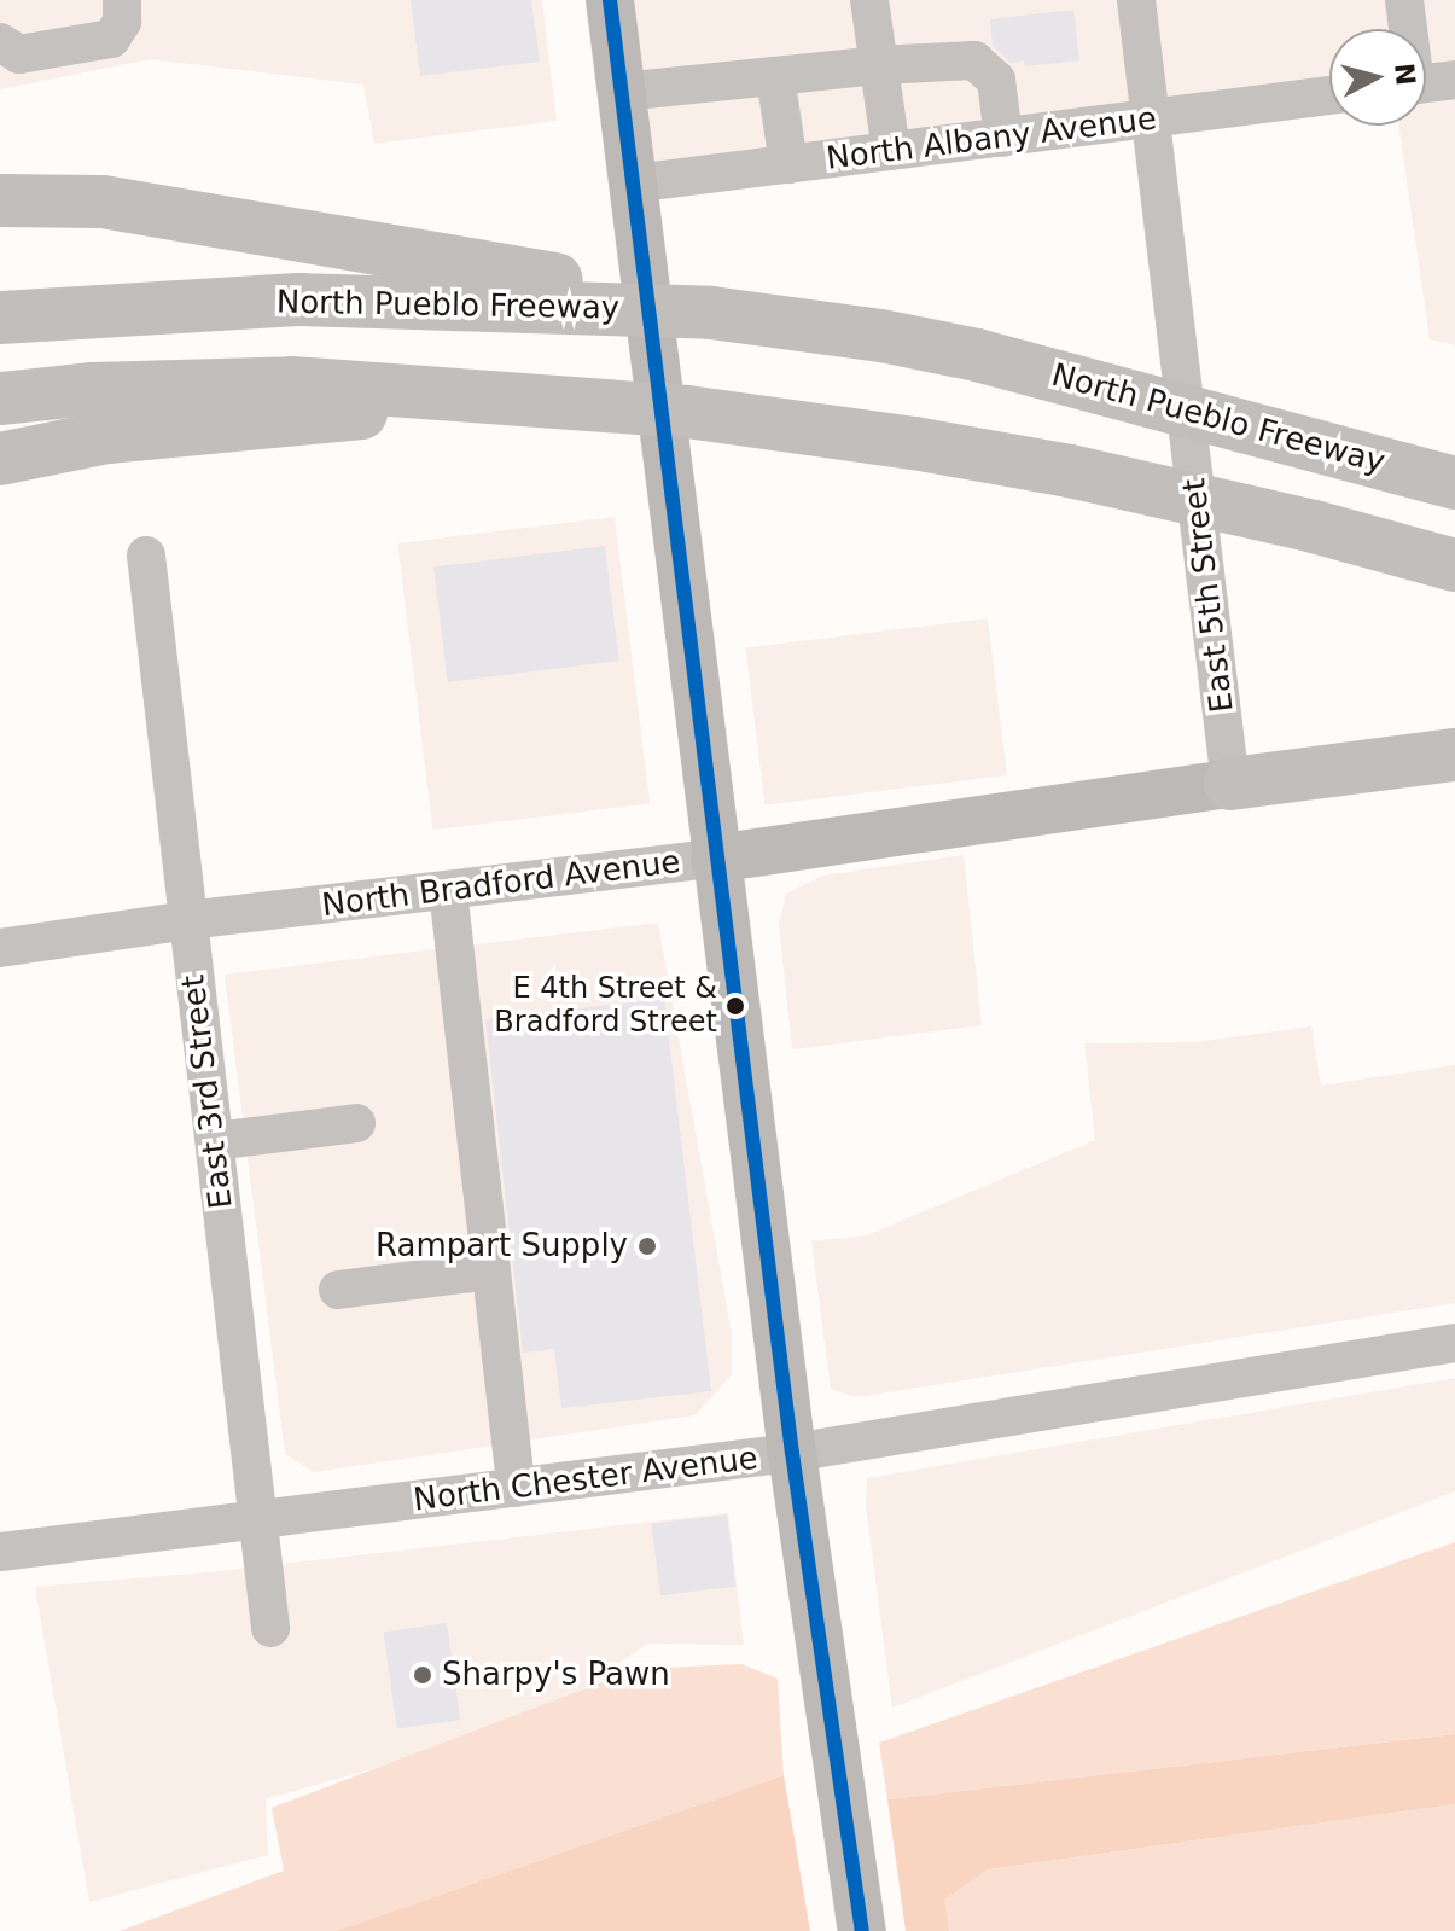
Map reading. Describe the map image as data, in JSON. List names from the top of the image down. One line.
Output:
{"streets":{"highway":["North Pueblo Freeway"],"main road":["North Bradford Avenue"],"street":["North Albany Avenue","East 5th Street","East 3rd Street","North Chester Avenue"]},"crossings":[["North Albany Avenue","East 5th Street"],["East 5th Street","North Bradford Avenue"],["North Bradford Avenue","East 3rd Street"],["East 3rd Street","North Chester Avenue"]],"places":["E 4th Street & Bradford Street","Rampart Supply","Sharpy's Pawn"],"north":"right"}
